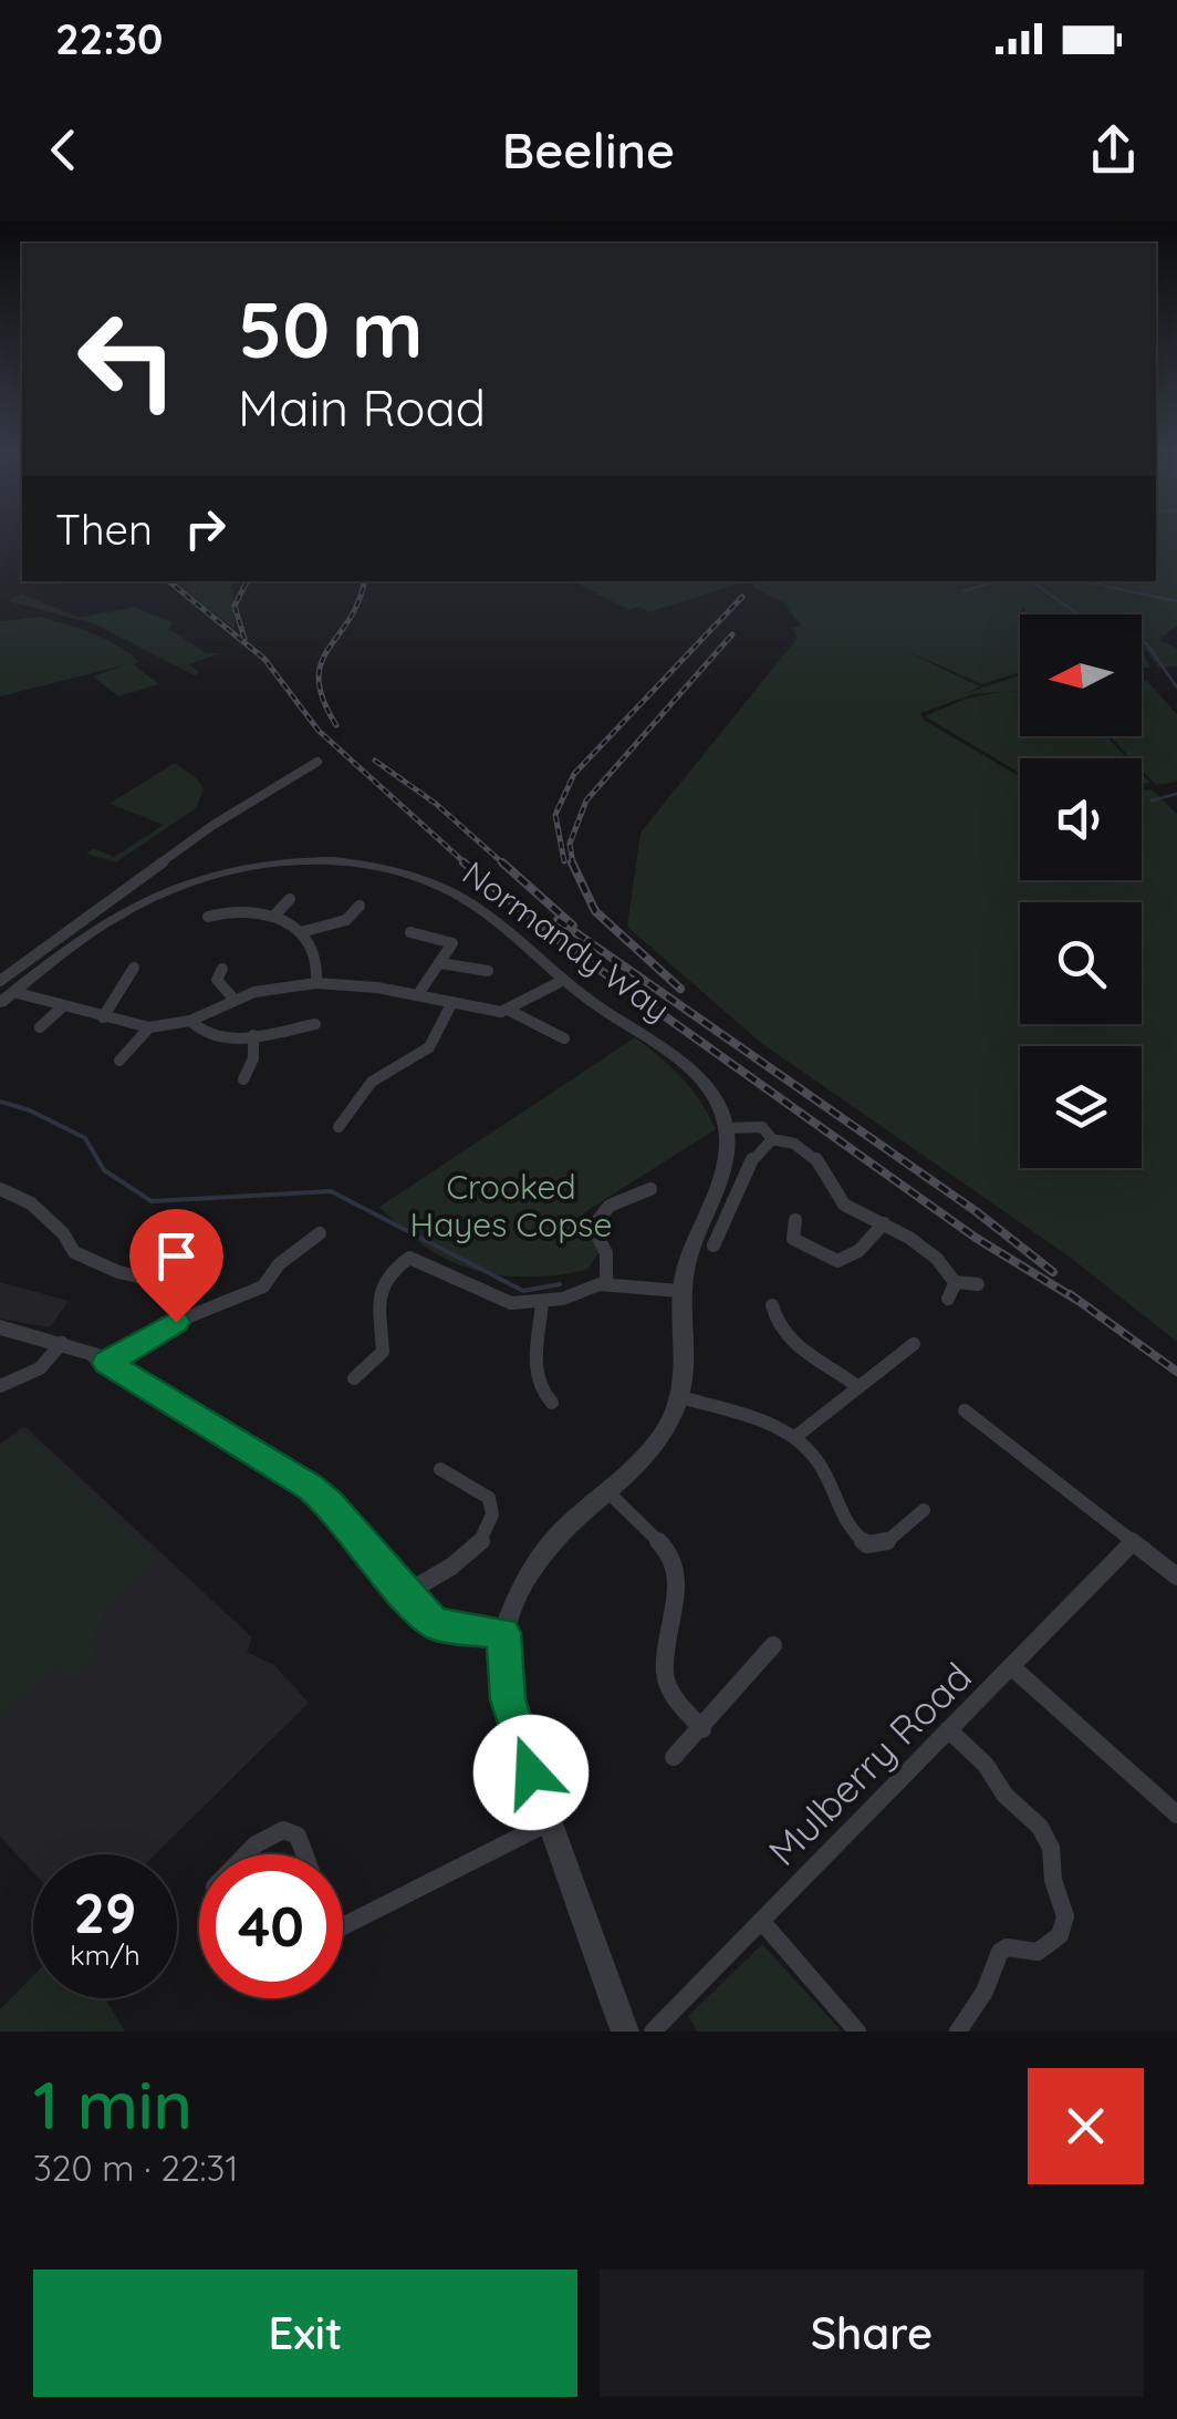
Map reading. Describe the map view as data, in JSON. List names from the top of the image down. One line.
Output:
{"streets":{"street":["Normandy Way","Mulberry Road"]},"parks":["Crooked Hayes Copse"],"north":"left","page":{"status":"22:30","header":"Beeline","turn":["50 m","Main Road"],"then":"Then","speed":"29 km/h","limit":"40","heading":["1 min","320 m · 22:31"],"buttons":["Exit","Share"]}}
